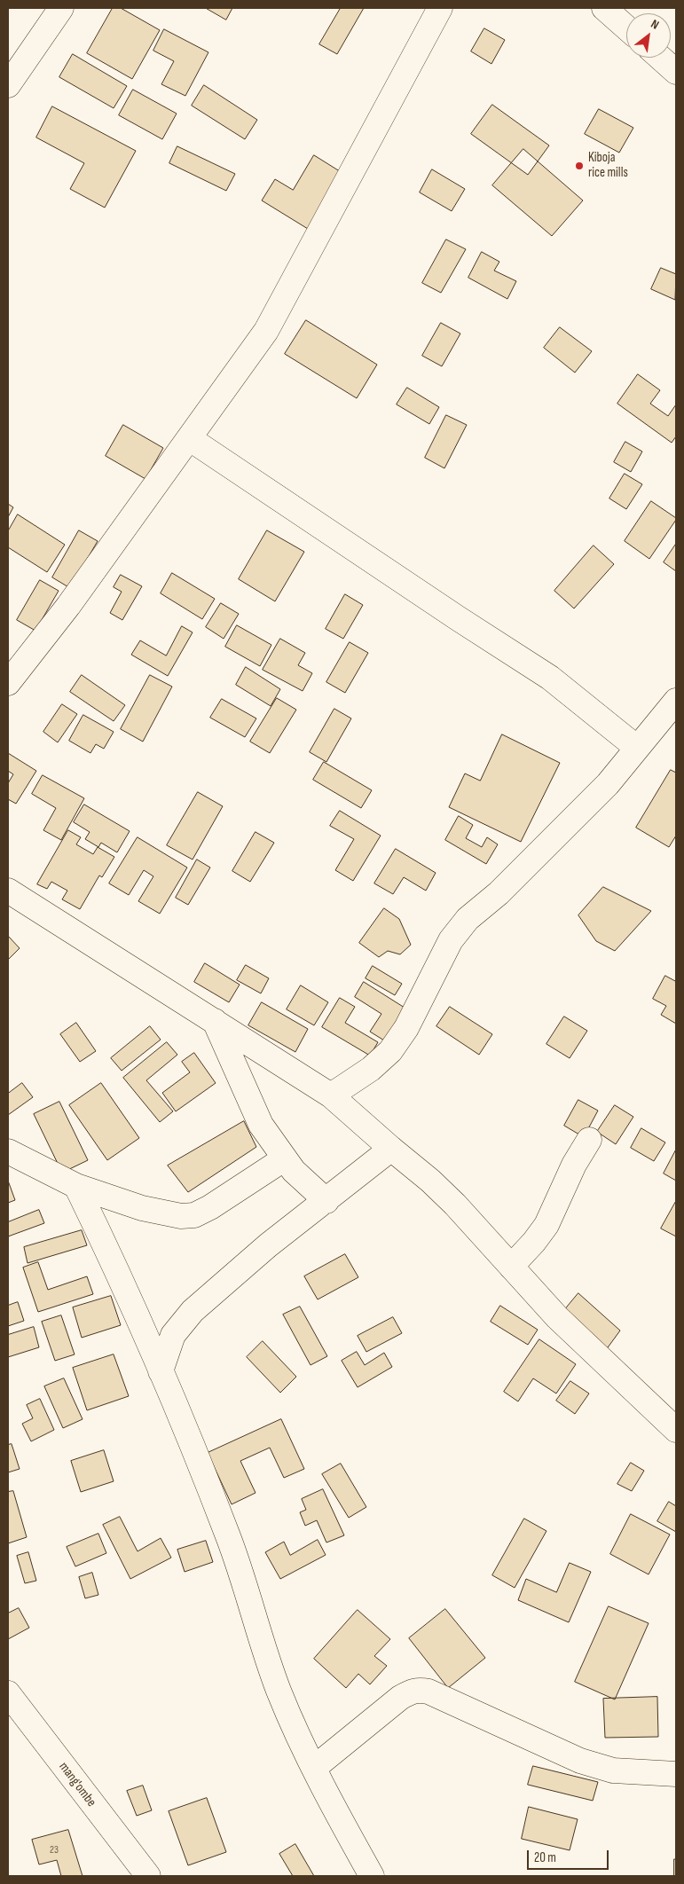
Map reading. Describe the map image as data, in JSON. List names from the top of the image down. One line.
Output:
{"streets":{"main road":["mang'ombe"]},"places":["Kiboja rice mills"],"house_numbers":["23"],"scale_bar":"20 m","north":"top right"}
